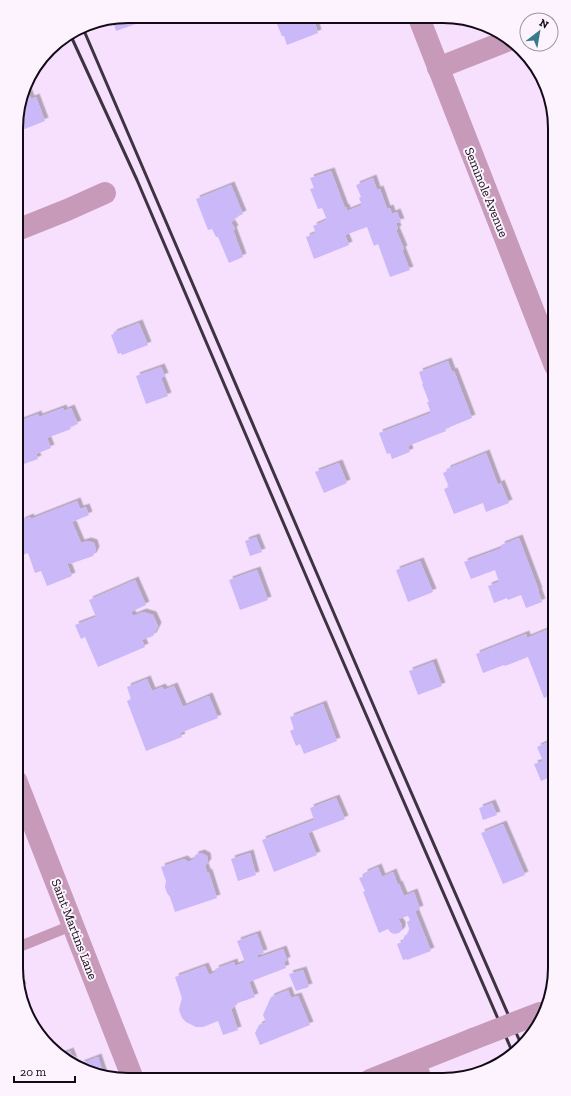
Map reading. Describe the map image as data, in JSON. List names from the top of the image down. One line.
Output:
{"streets":{"street":["Seminole Avenue","Saint Martins Lane"]},"scale_bar":"20 m","north":"top right"}
